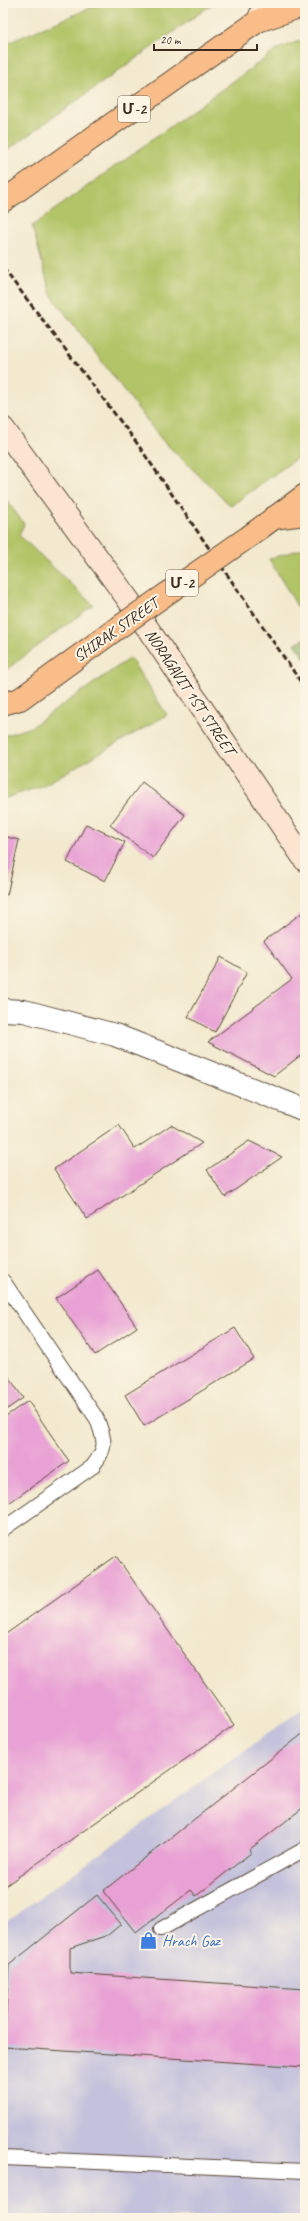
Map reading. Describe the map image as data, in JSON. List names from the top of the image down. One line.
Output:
{"streets":{"main road":["Մ-2","SHIRAK STREET","NORAGAVIT 1ST STREET"]},"places":{"shop":["Hrach Gaz"]},"scale_bar":"20 m"}
